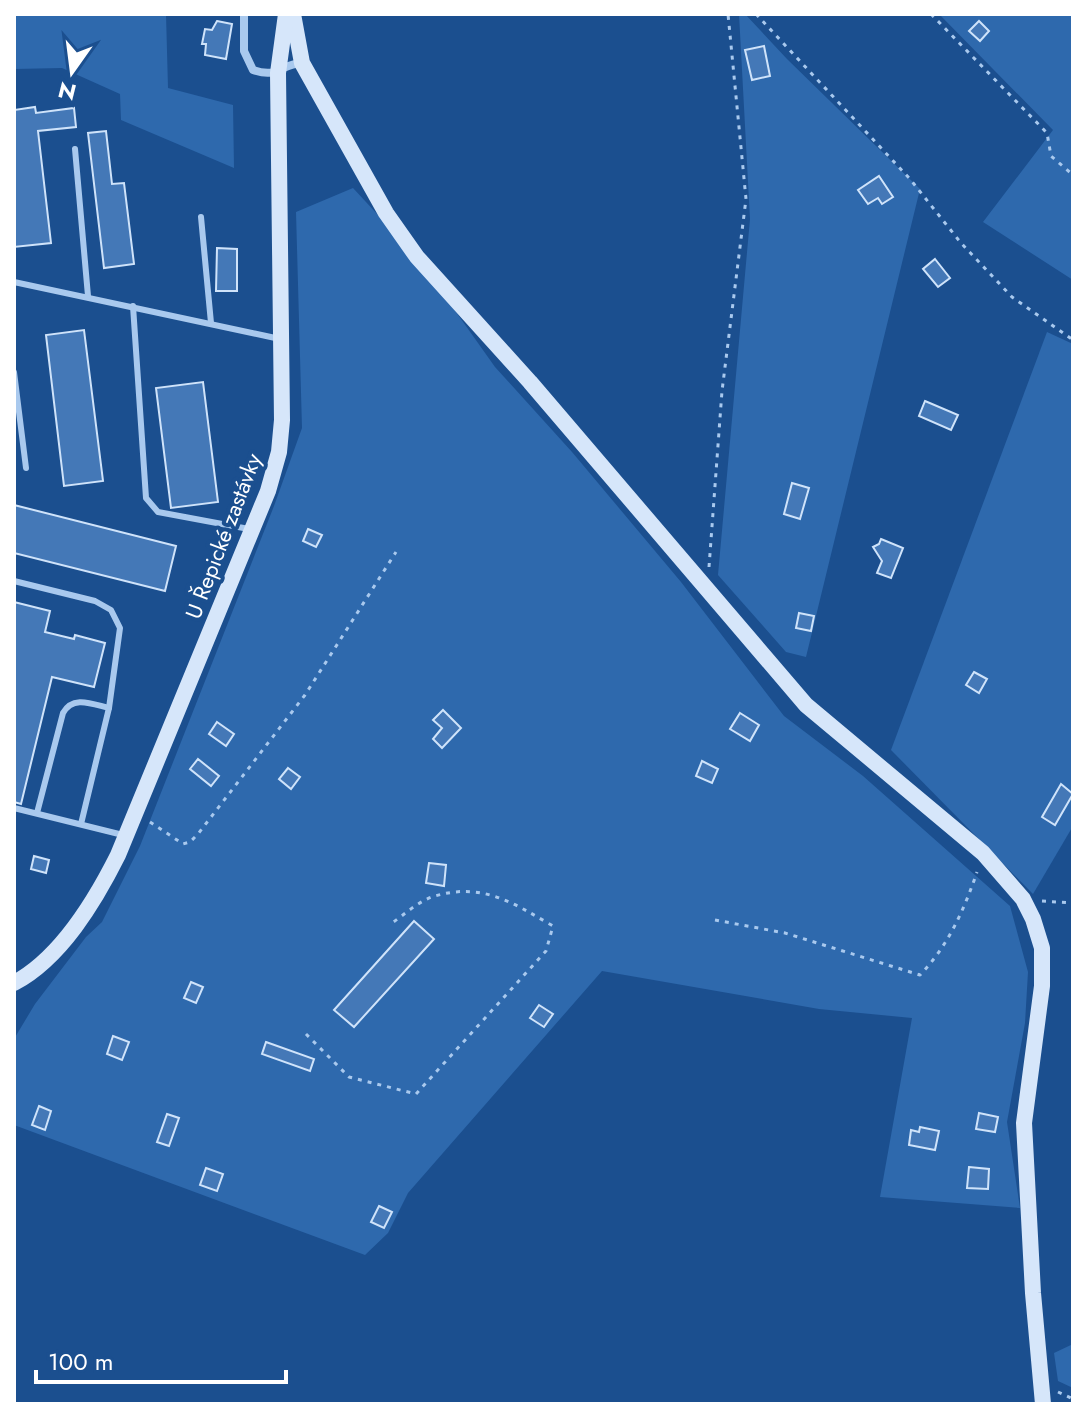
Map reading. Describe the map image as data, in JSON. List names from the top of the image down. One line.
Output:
{"streets":{"street":["U Řepické zastávky"]},"scale_bar":"100 m","north":"bottom"}
